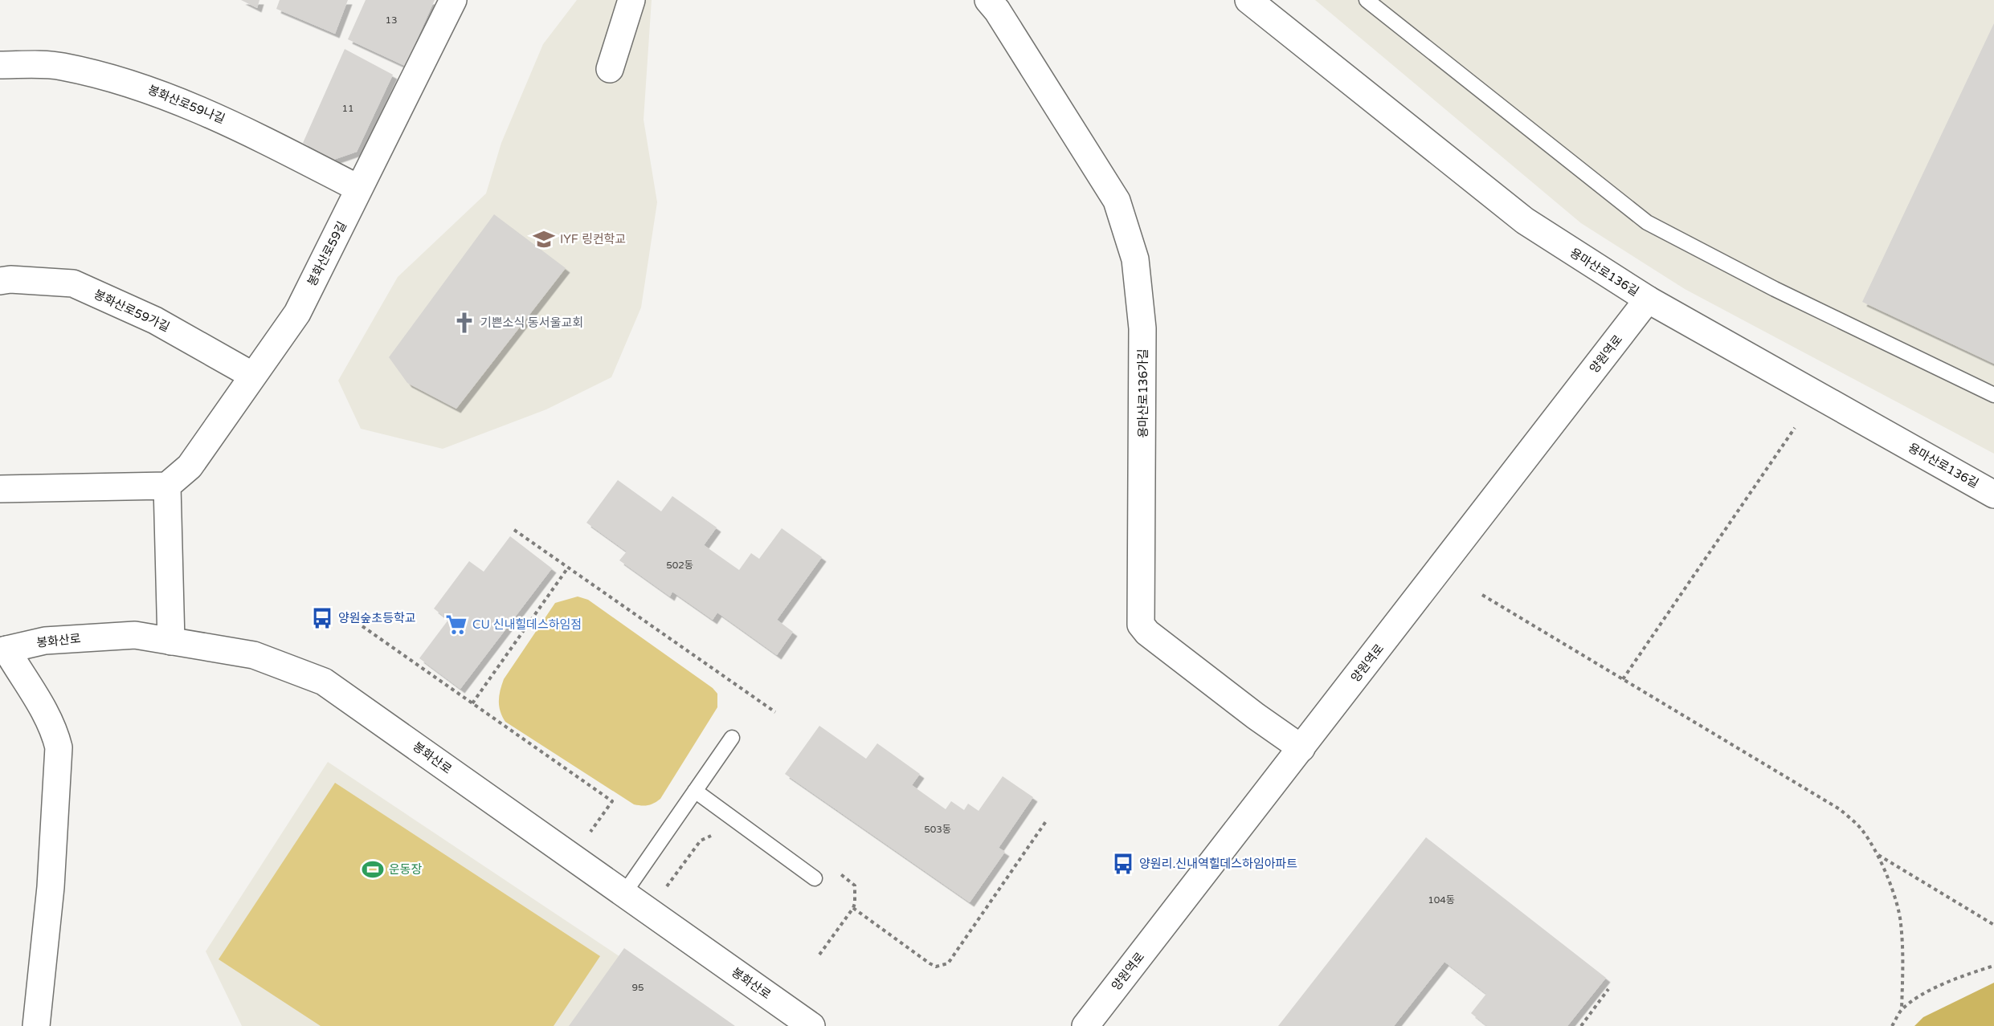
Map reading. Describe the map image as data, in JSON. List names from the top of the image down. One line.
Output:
{"streets":{"street":["봉화산로59나길","봉화산로59길","용마산로136길","봉화산로59가길","양원역로","용마산로136가길","봉화산로"]},"crossings":[["봉화산로59나길","봉화산로59길"],["봉화산로59길","봉화산로59가길"],["용마산로136길","양원역로"],["양원역로","용마산로136가길"]],"places":{"school or university":["IYF 링컨학교"],"church":["기쁜소식 동서울교회"],"bus stop":["양원숲초등학교","양원리.신내역힐데스하임아파트"],"supermarket":["CU 신내힐데스하임점"],"sports":["운동장"]},"house_numbers":["13","11","502동","503동","104동","95"]}
